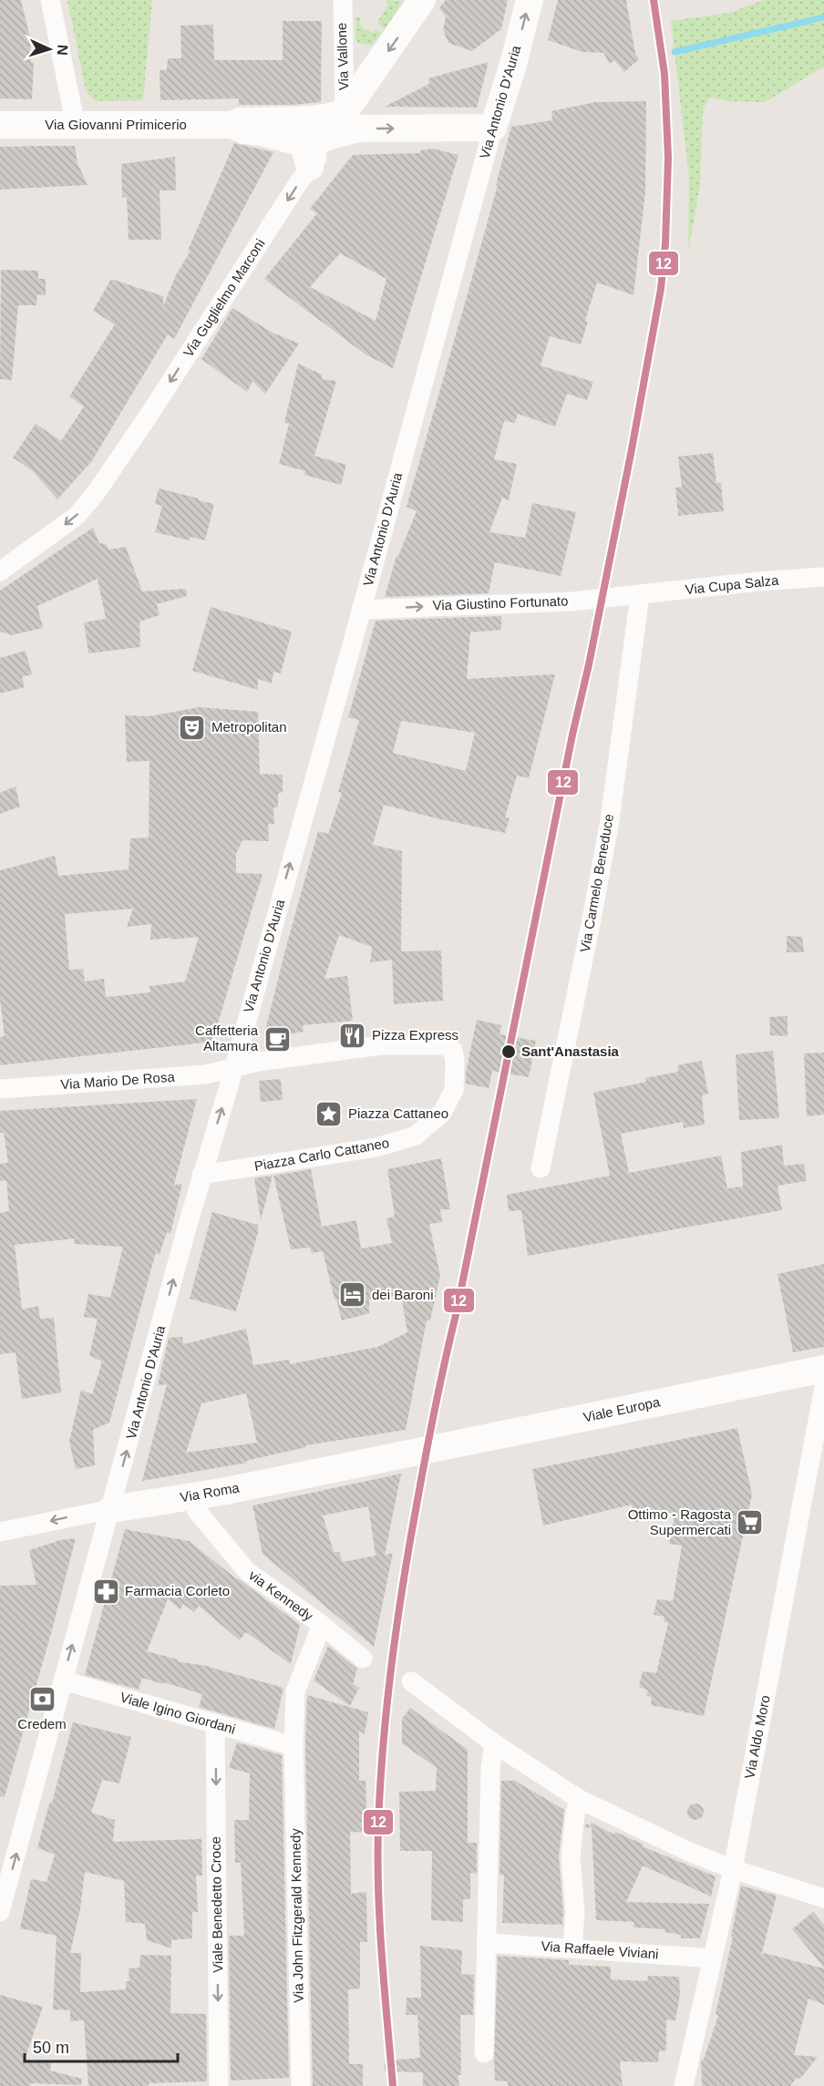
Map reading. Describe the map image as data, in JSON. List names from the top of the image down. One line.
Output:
{"streets":{"street":["Via Vallone","Via Antonio D'Auria","Via Giovanni Primicerio","Via Guglielmo Marconi","Via Cupa Salza","Via Giustino Fortunato","Via Carmelo Beneduce","Via Mario De Rosa","Piazza Carlo Cattaneo","Viale Europa","Via Roma","via Kennedy","Viale Igino Giordani","Via Aldo Moro","Viale Benedetto Croce","Via John Fitzgerald Kennedy","Via Raffaele Viviani"]},"crossings":[["Via Vallone","Via Giovanni Primicerio"],["Via Antonio D'Auria","Via Giovanni Primicerio"],["Via Antonio D'Auria","Via Giustino Fortunato"],["Via Antonio D'Auria","Via Mario De Rosa"],["Via Antonio D'Auria","Piazza Carlo Cattaneo"],["Via Antonio D'Auria","Via Roma"],["Via Antonio D'Auria","Viale Igino Giordani"],["Via Giovanni Primicerio","Via Guglielmo Marconi"],["Via Cupa Salza","Via Giustino Fortunato"],["Via Cupa Salza","Via Carmelo Beneduce"],["Via Giustino Fortunato","Via Carmelo Beneduce"],["Via Mario De Rosa","Piazza Carlo Cattaneo"],["Viale Europa","Via Roma"],["Via Roma","via Kennedy"],["via Kennedy","Via John Fitzgerald Kennedy"],["Viale Igino Giordani","Viale Benedetto Croce"],["Viale Igino Giordani","Via John Fitzgerald Kennedy"],["Via Aldo Moro","Via Raffaele Viviani"]],"one_way":["Via Antonio D'Auria","Via Guglielmo Marconi","Via Giustino Fortunato","Viale Benedetto Croce"],"places":{"theatre":["Metropolitan"],"restaurant":["Pizza Express"],"cafe":["Caffetteria Altamura"],"other":["Sant'Anastasia"],"place":["Piazza Cattaneo"],"hotel":["dei Baroni"],"supermarket":["Ottimo - Ragosta Supermercati"],"pharmacy":["Farmacia Corleto"],"bank":["Credem"]},"lines":["transit line 12"],"scale_bar":"50 m","north":"right"}
